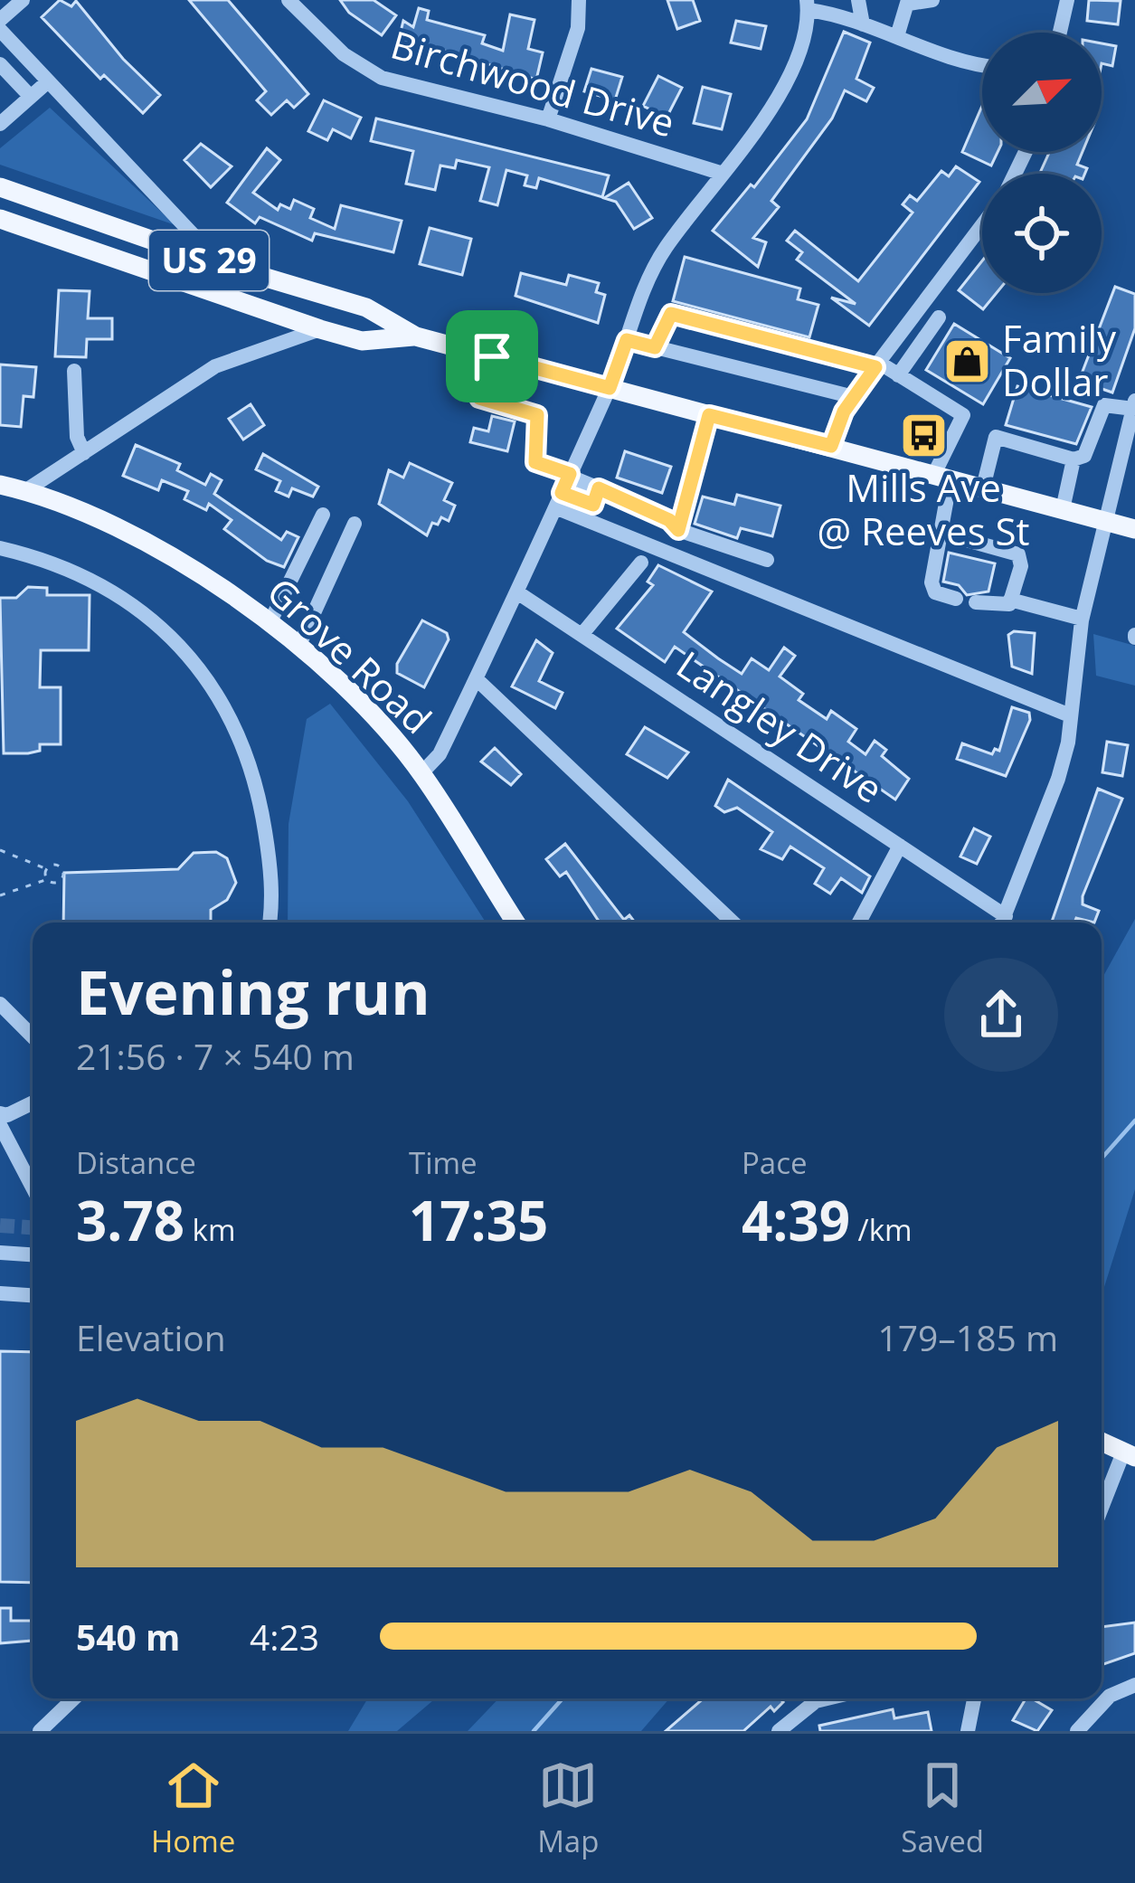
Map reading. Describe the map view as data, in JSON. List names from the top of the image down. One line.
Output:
{"streets":{"main road":["US 29","Grove Road"],"street":["Birchwood Drive","Langley Drive"]},"places":{"shop":["Family Dollar"],"bus stop":["Mills Ave @ Reeves St"]},"north":"top right","page":{"heading":["Evening run","21:56 · 7 × 540 m"],"stats":[["Distance","3.78 km"],["Time","17:35"],["Pace","4:39 /km"]],"chart":["Elevation","179–185 m"],"list":[{"name":"540 m","note":"4:23"}],"tabs":["Home","Map","Saved"]}}
